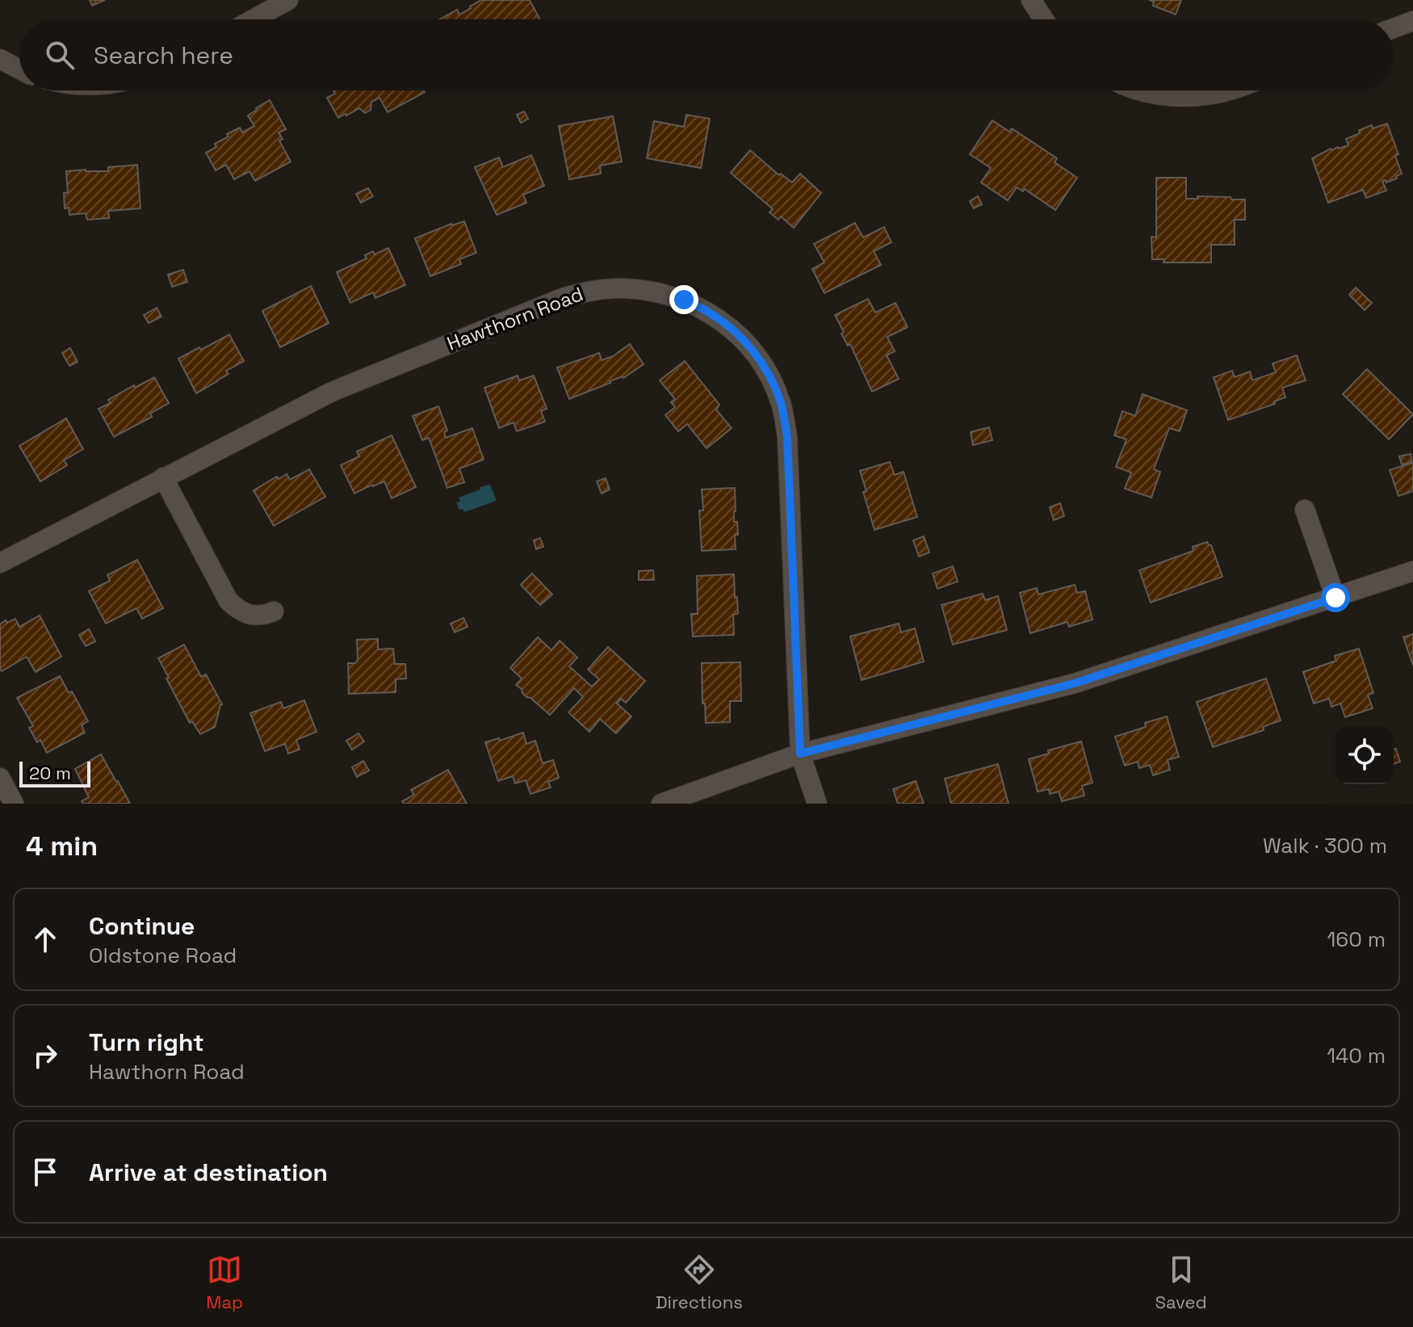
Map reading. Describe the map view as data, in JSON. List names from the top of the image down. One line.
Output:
{"streets":{"street":["Hawthorn Road"]},"scale_bar":"20 m","page":{"search":"Search here","scale":"20 m","heading":["4 min","Walk · 300 m"],"list":[["Continue","Oldstone Road","160 m"],["Turn right","Hawthorn Road","140 m"],"Arrive at destination"],"nav":["Map","Directions","Saved"]}}
